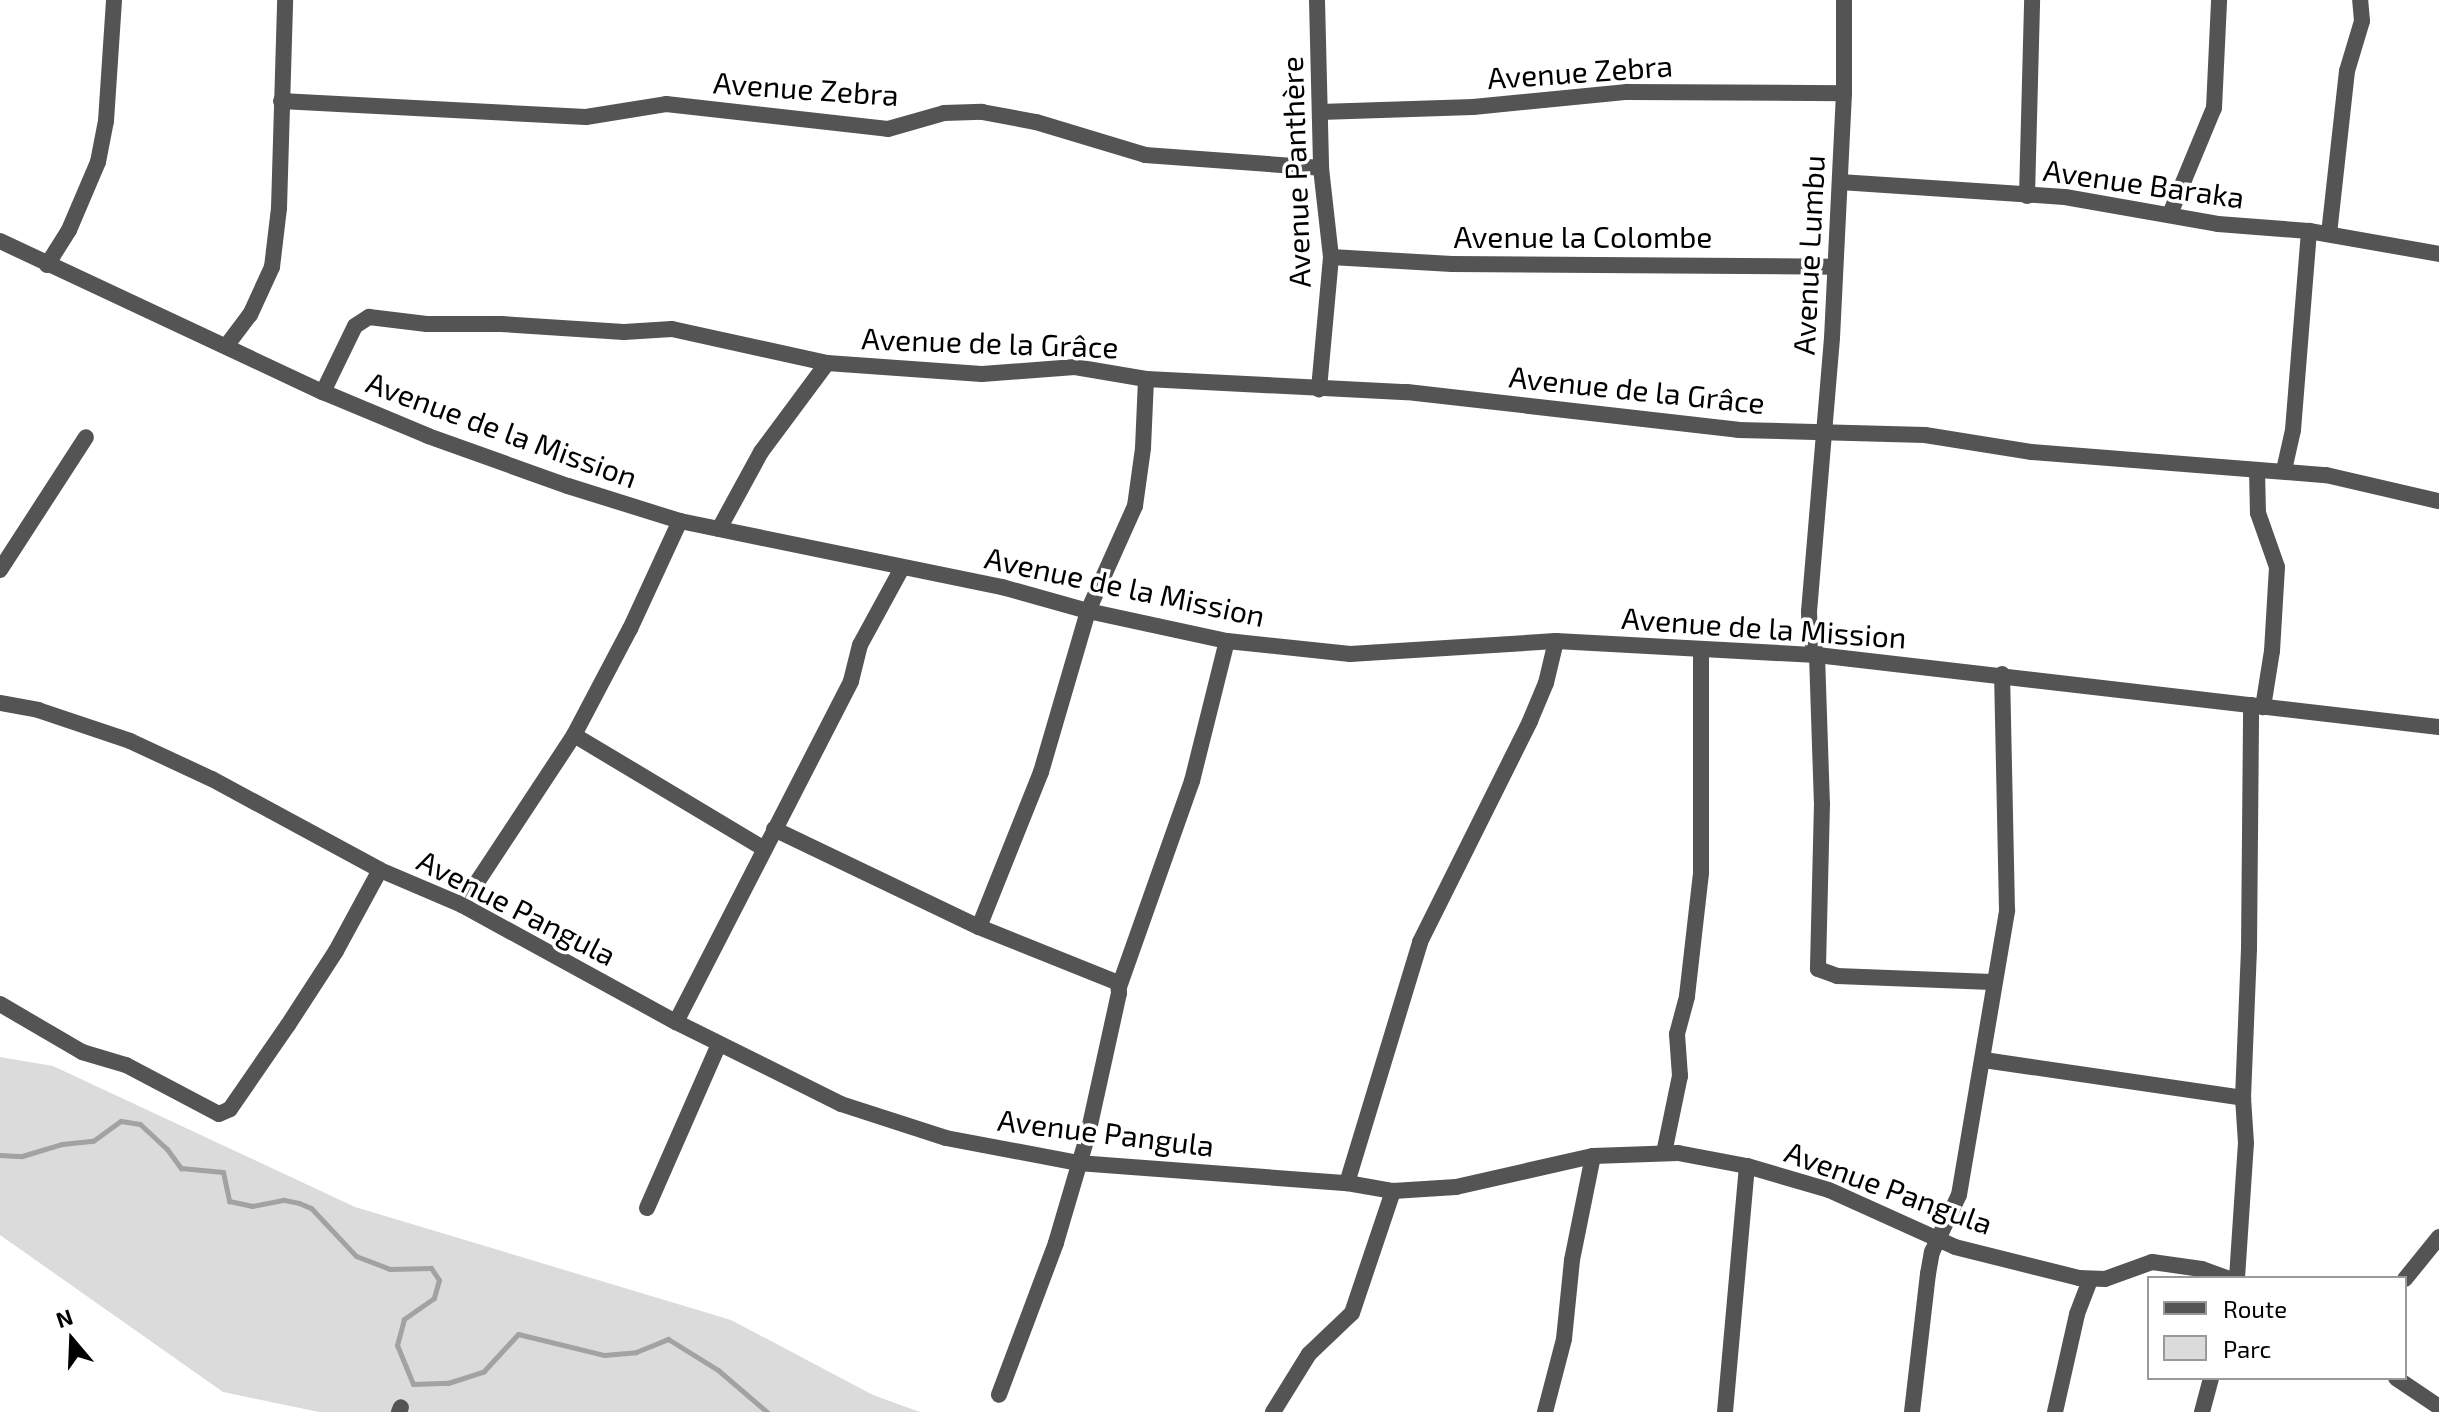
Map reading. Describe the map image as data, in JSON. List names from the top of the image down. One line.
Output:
{"streets":{"street":["Avenue Zebra","Avenue Panthère","Avenue Baraka","Avenue la Colombe","Avenue Lumbu","Avenue de la Grâce","Avenue de la Mission","Avenue Pangula"]},"crossings":[["Avenue Zebra","Avenue Panthère"],["Avenue Zebra","Avenue Lumbu"],["Avenue Panthère","Avenue la Colombe"],["Avenue Panthère","Avenue de la Grâce"],["Avenue Baraka","Avenue Lumbu"],["Avenue la Colombe","Avenue Lumbu"],["Avenue Lumbu","Avenue de la Grâce"],["Avenue Lumbu","Avenue de la Mission"],["Avenue de la Grâce","Avenue de la Mission"]],"legend":["Route","Parc"],"north":"top"}
